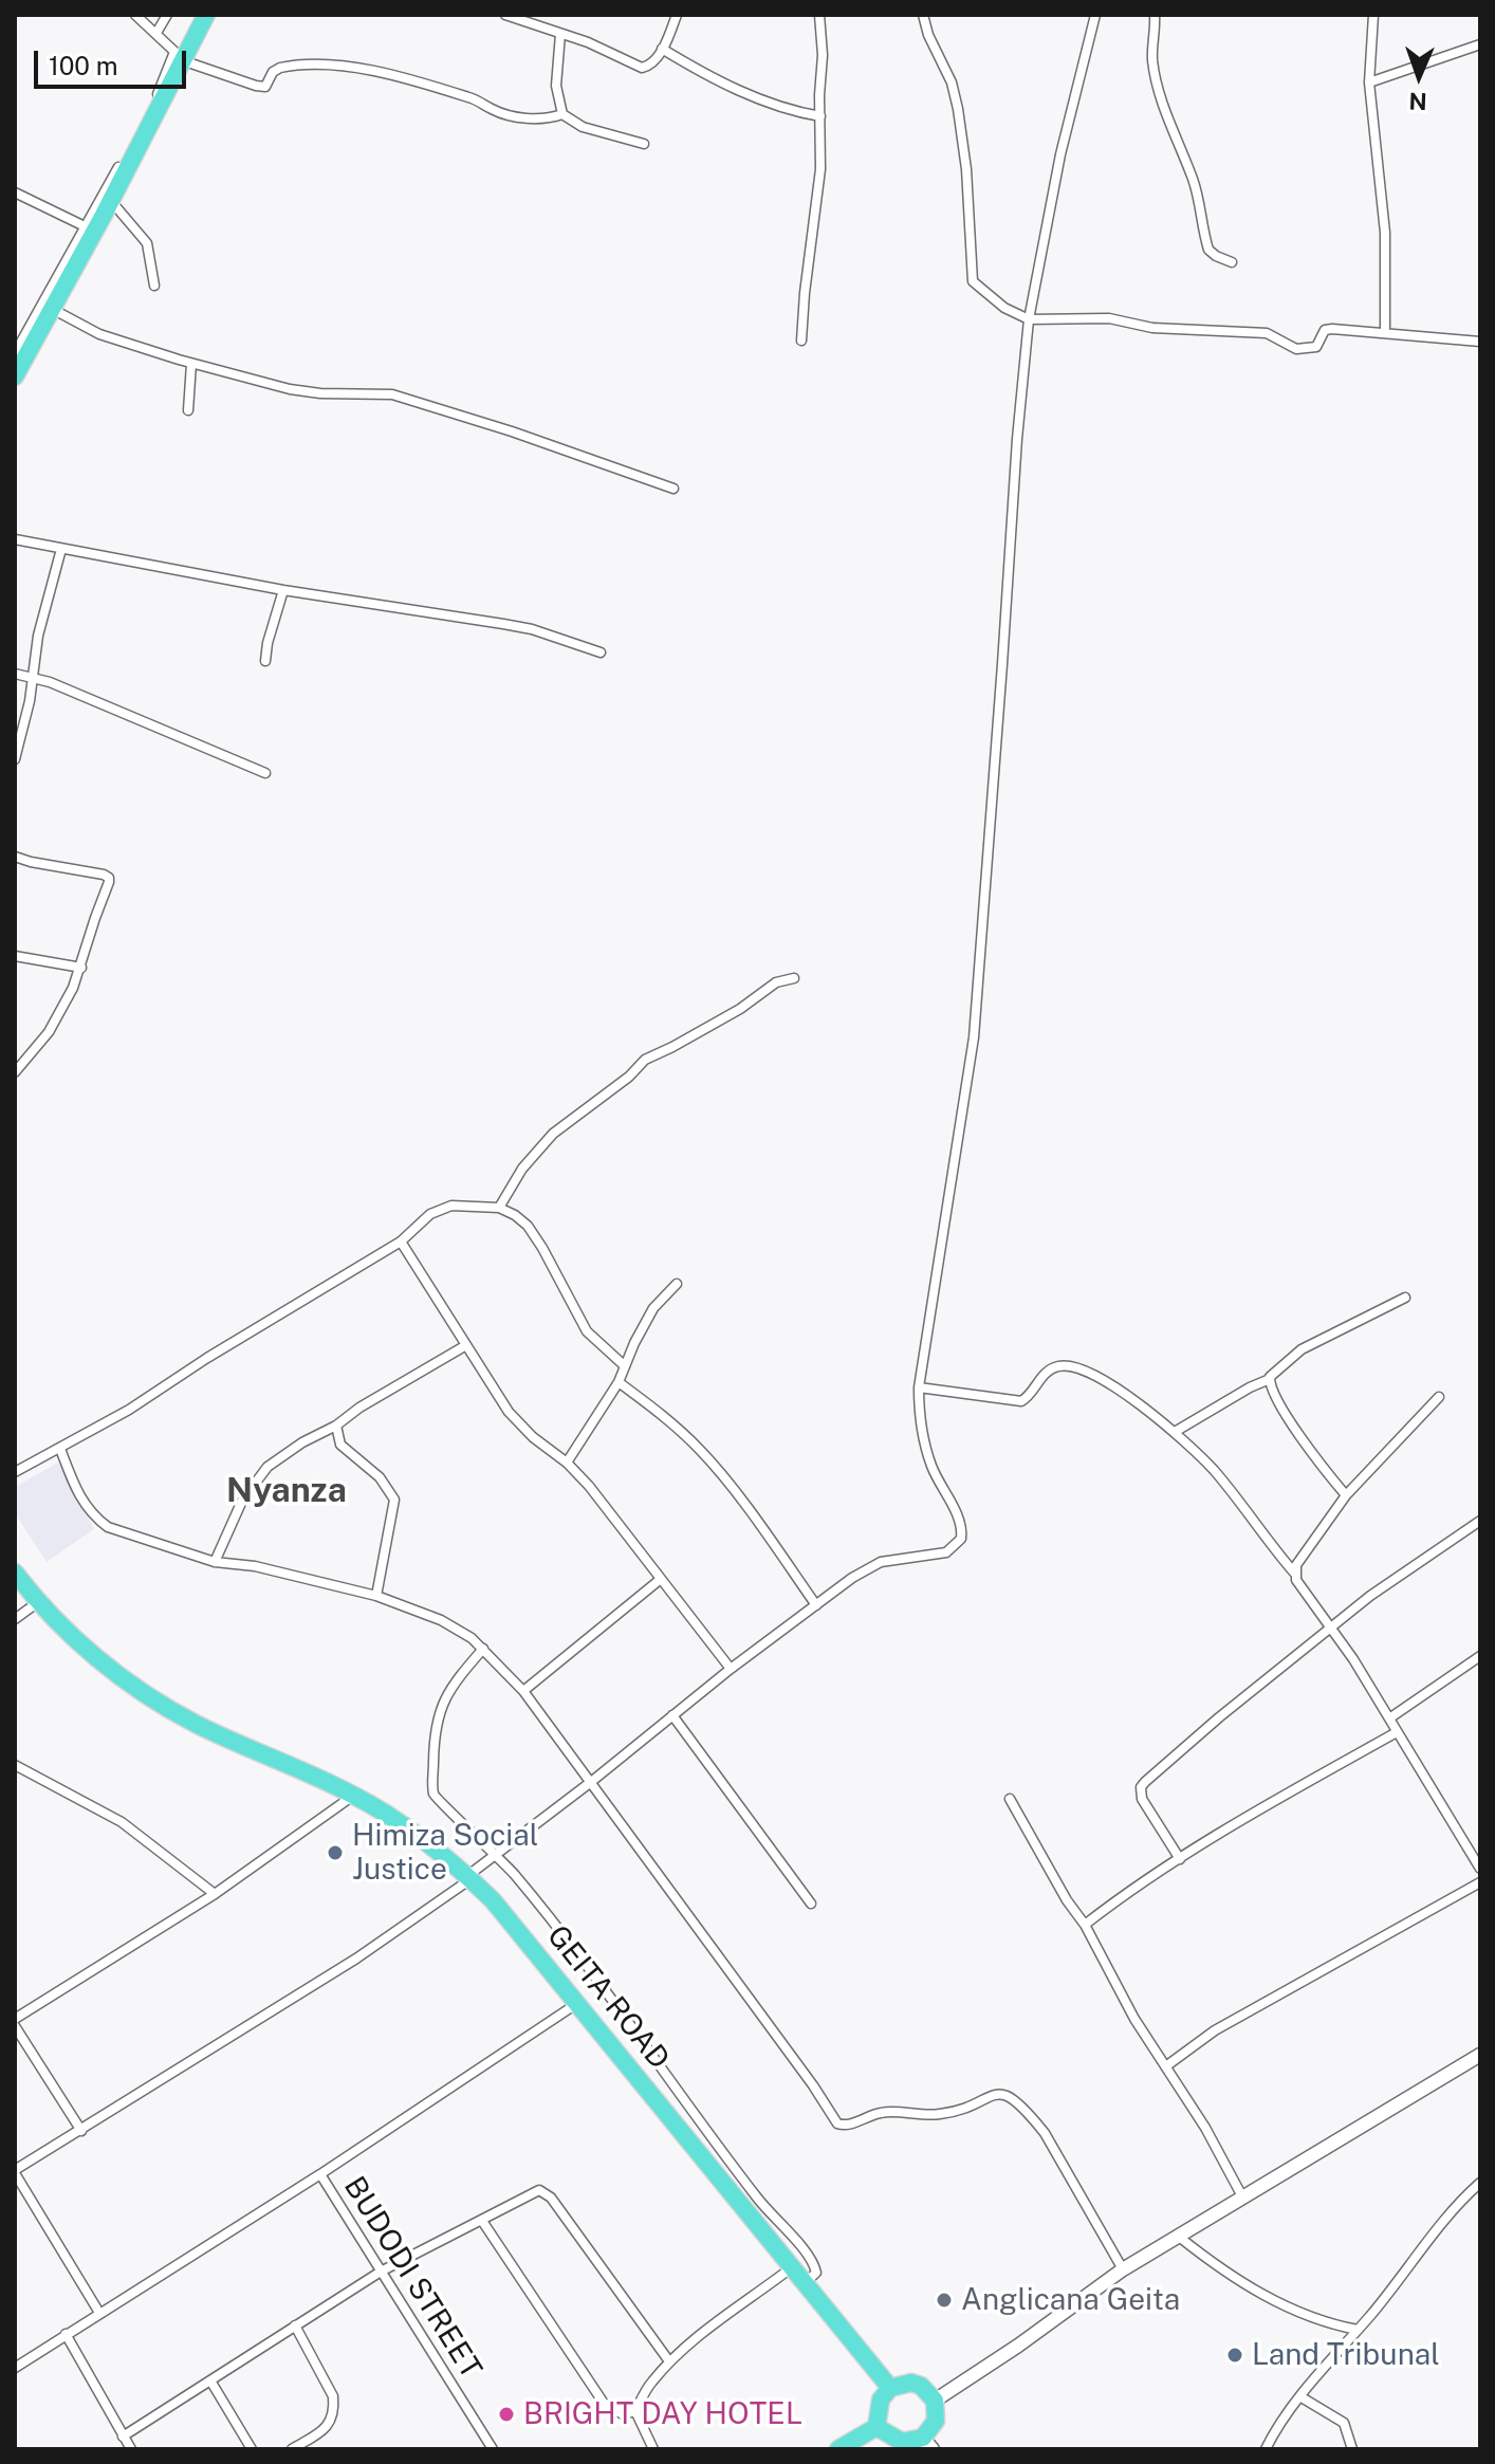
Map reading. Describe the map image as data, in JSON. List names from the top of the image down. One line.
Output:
{"streets":{"highway":["GEITA ROAD"],"street":["BUDODI STREET"]},"districts":["Nyanza"],"places":["Himiza Social Justice","Anglicana Geita","Land Tribunal","BRIGHT DAY HOTEL"],"scale_bar":"100 m","north":"bottom"}
